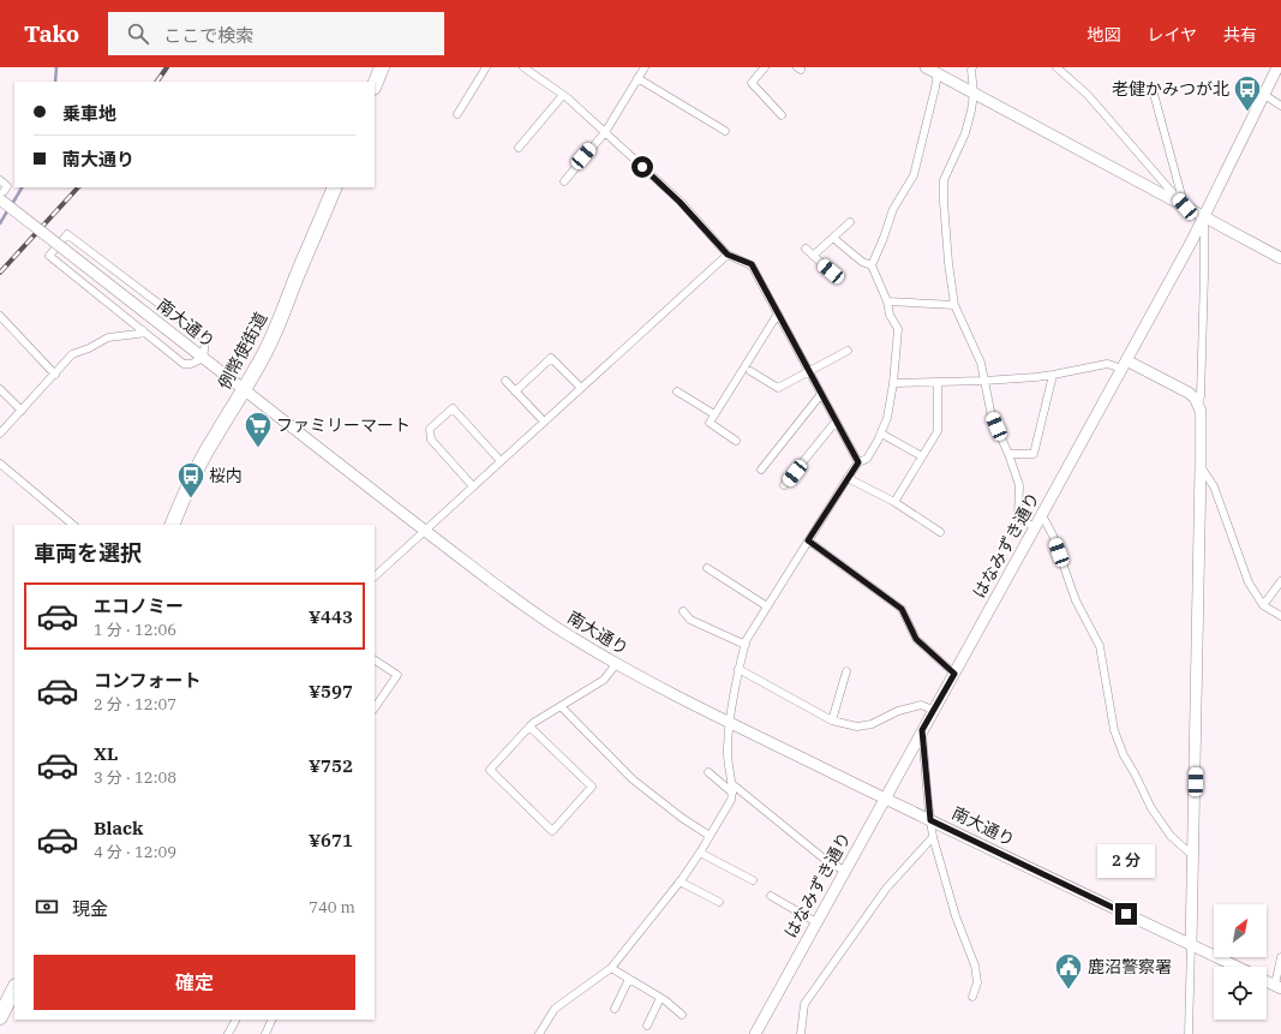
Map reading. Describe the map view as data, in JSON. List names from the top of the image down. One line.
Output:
{"streets":{"highway":["例幣使街道"],"street":["南大通り","はなみずき通り"]},"crossings":[["南大通り","例幣使街道"],["南大通り","はなみずき通り"]],"places":{"bus stop":["老健かみつが北","桜内"],"supermarket":["ファミリーマート"],"public building":["鹿沼警察署"]},"north":"top right","page":{"header":"Tako","search":"ここで検索","nav":["地図","レイヤ","共有"],"banner":["乗車地","南大通り"],"heading":"車両を選択","list":[{"name":"エコノミー","note":"1 分 · 12:06","value":"¥443"},{"name":"コンフォート","note":"2 分 · 12:07","value":"¥597"},{"name":"XL","note":"3 分 · 12:08","value":"¥752"},{"name":"Black","note":"4 分 · 12:09","value":"¥671"}],"bubble":"2 分","pay":["現金","740 m"],"buttons":"確定"}}
